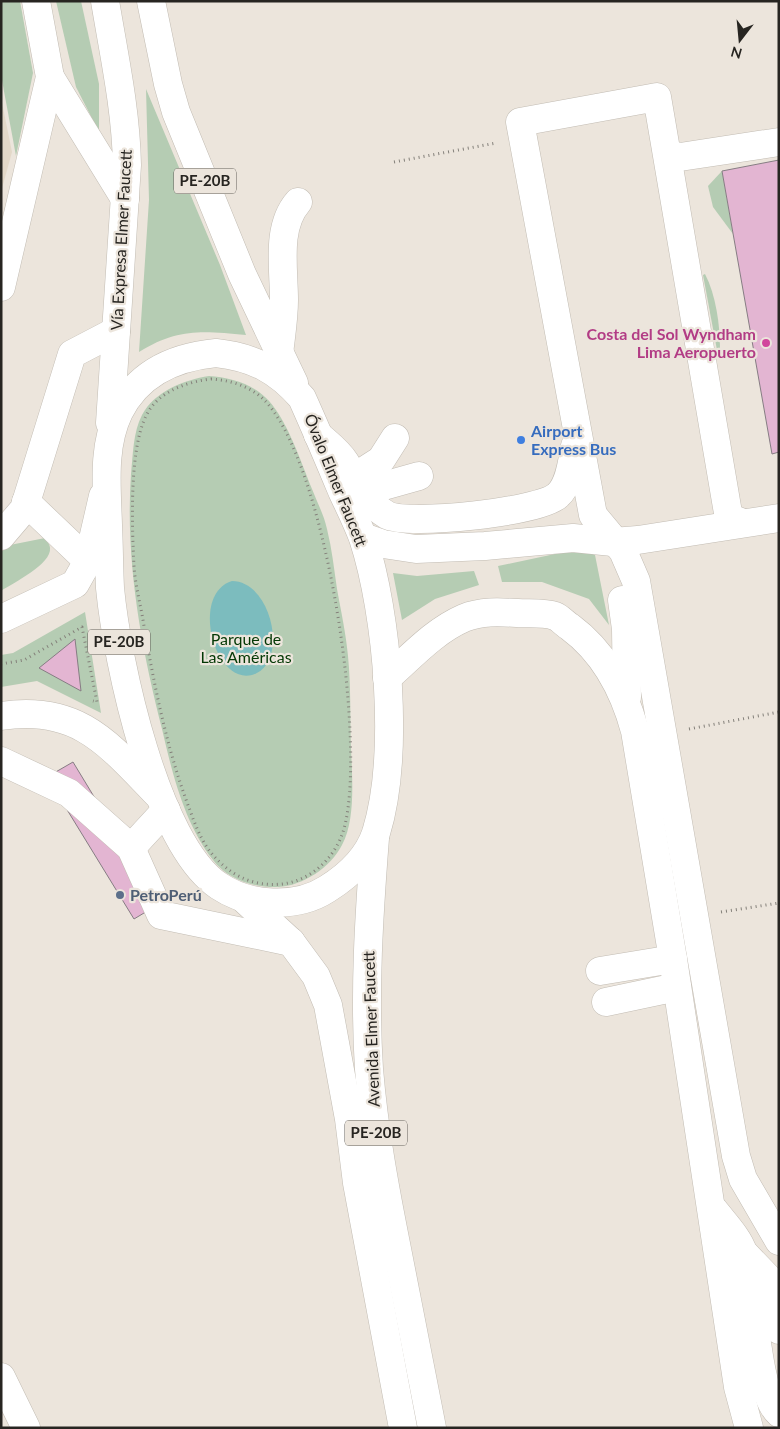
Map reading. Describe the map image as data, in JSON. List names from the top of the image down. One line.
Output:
{"streets":{"main road":["PE-20B","Vía Expresa Elmer Faucett","Óvalo Elmer Faucett","Avenida Elmer Faucett"]},"crossings":[["PE-20B","Óvalo Elmer Faucett"],["Vía Expresa Elmer Faucett","Óvalo Elmer Faucett"],["Óvalo Elmer Faucett","Avenida Elmer Faucett"]],"parks":["Parque de Las Américas"],"places":["Costa del Sol Wyndham Lima Aeropuerto","Airport Express Bus","PetroPerú"],"north":"bottom"}
